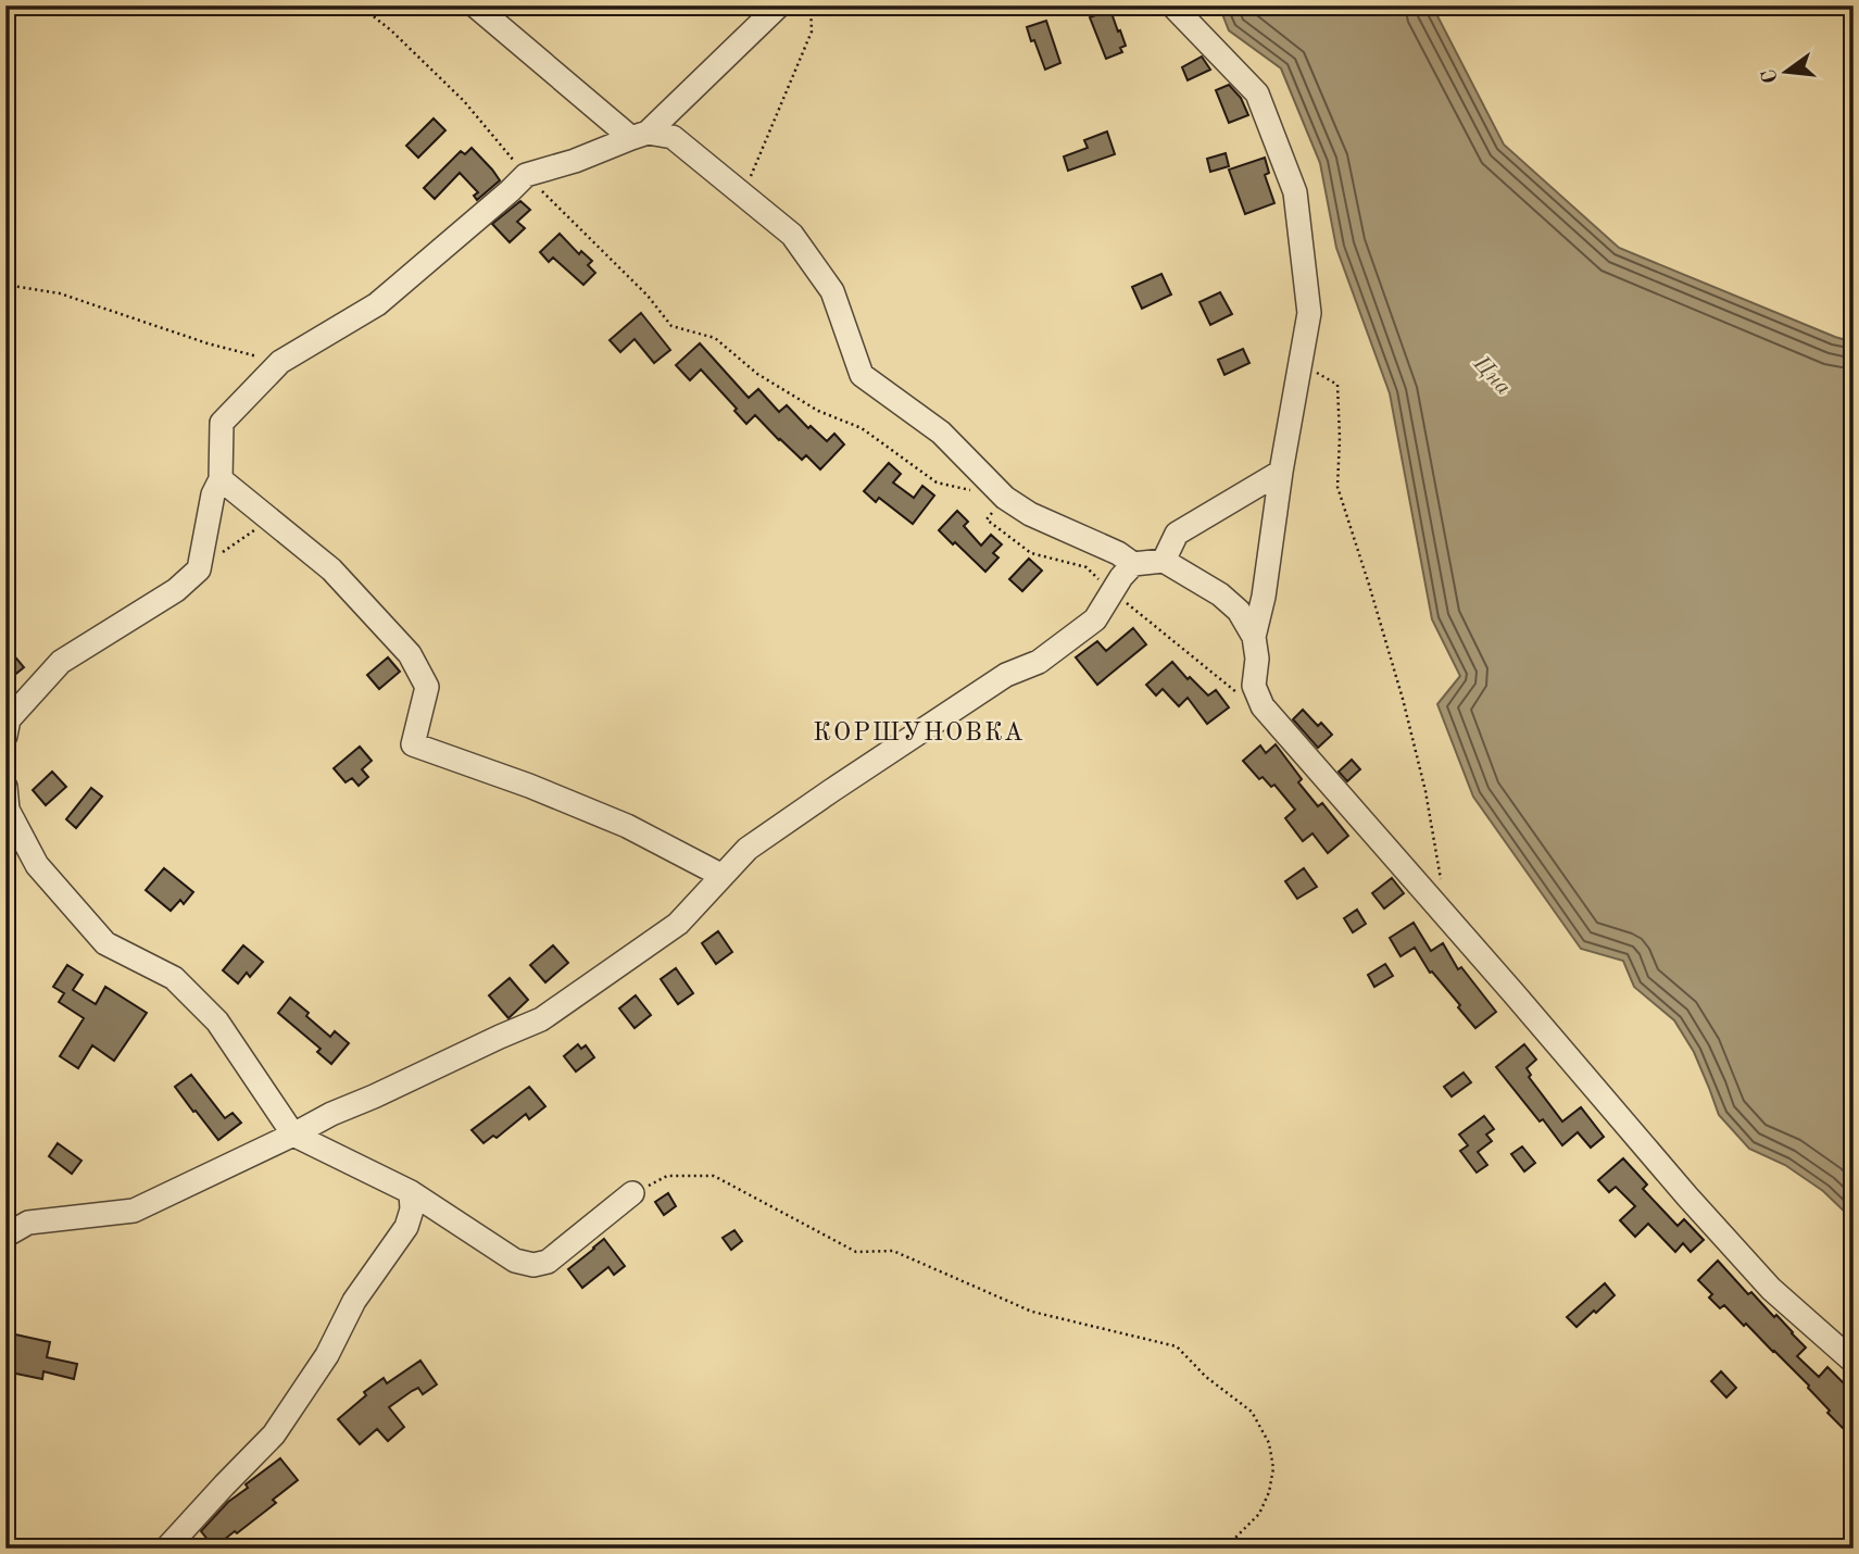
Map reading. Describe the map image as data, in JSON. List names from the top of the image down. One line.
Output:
{"districts":["КОРШУНОВКА"],"water":["Цна"],"north":"left"}
